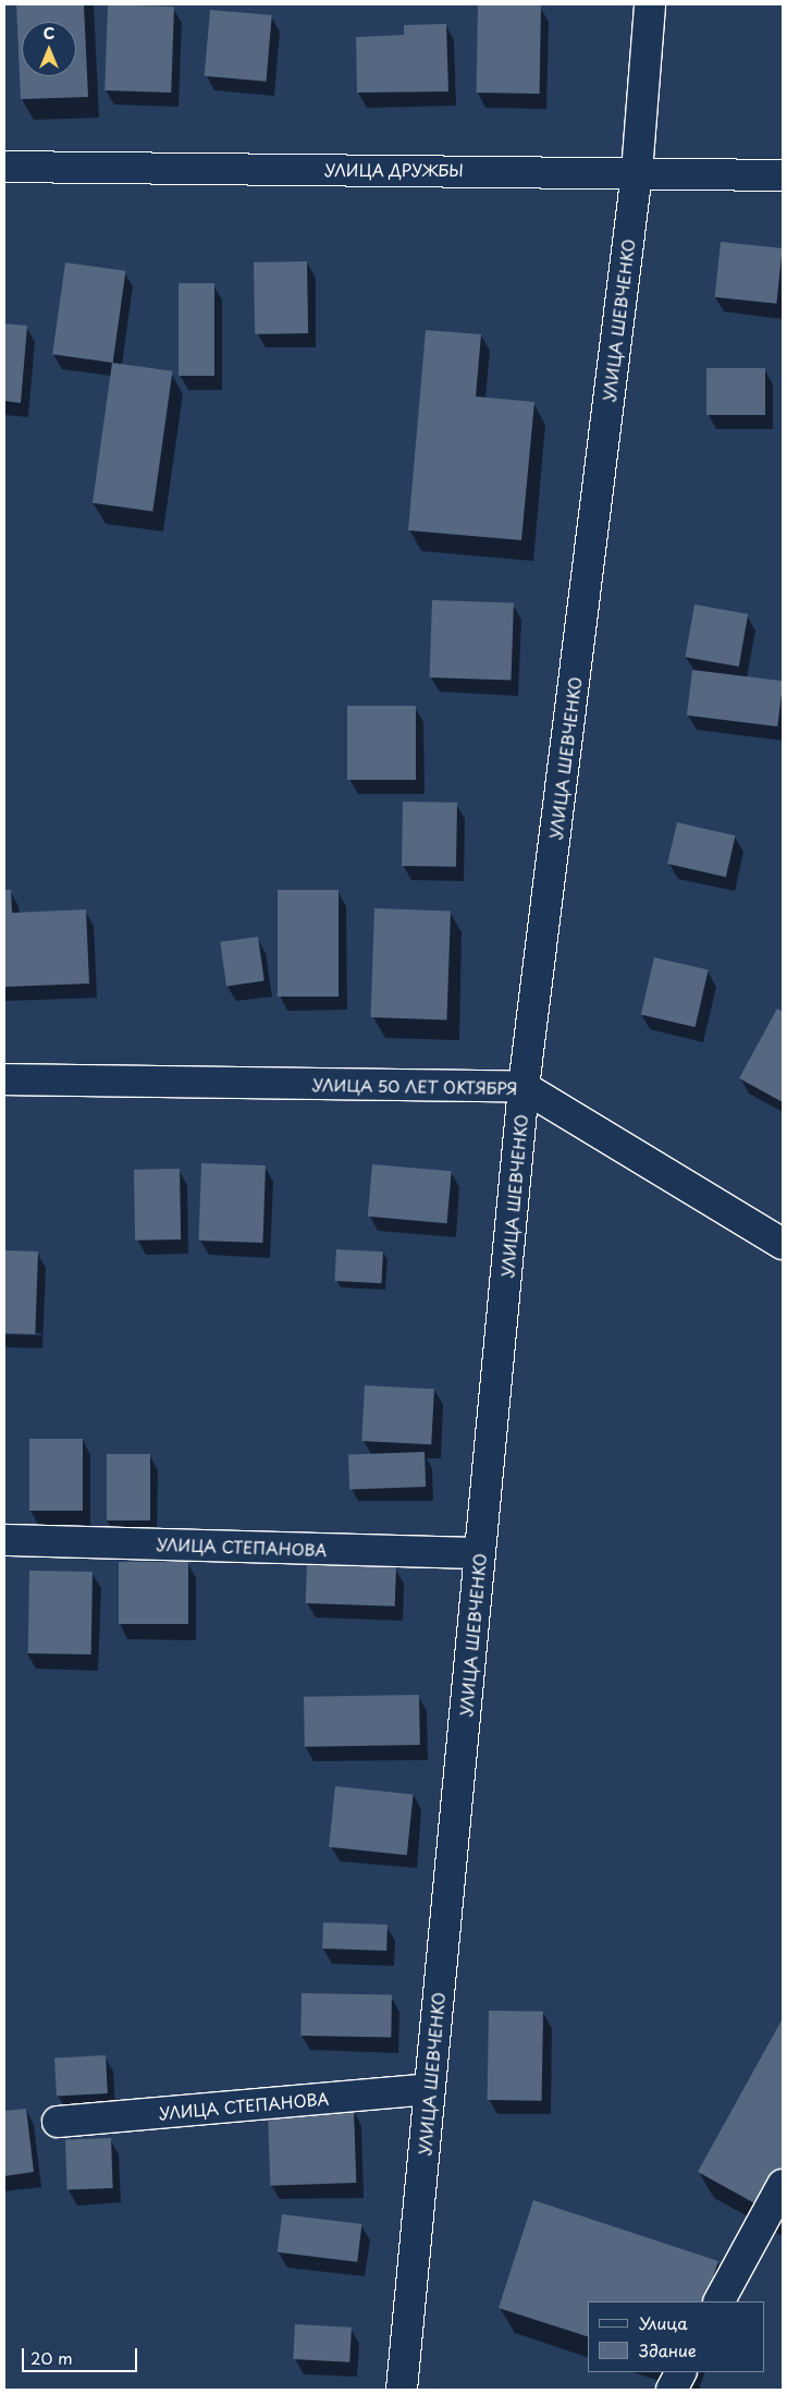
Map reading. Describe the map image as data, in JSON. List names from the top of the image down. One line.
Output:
{"streets":{"street":["УЛИЦА ДРУЖБЫ","УЛИЦА ШЕВЧЕНКО","УЛИЦА 50 ЛЕТ ОКТЯБРЯ","УЛИЦА СТЕПАНОВА"]},"crossings":[["УЛИЦА ДРУЖБЫ","УЛИЦА ШЕВЧЕНКО"],["УЛИЦА ШЕВЧЕНКО","УЛИЦА 50 ЛЕТ ОКТЯБРЯ"],["УЛИЦА ШЕВЧЕНКО","УЛИЦА СТЕПАНОВА"]],"legend":["Улица","Здание"],"scale_bar":"20 m","north":"top"}
